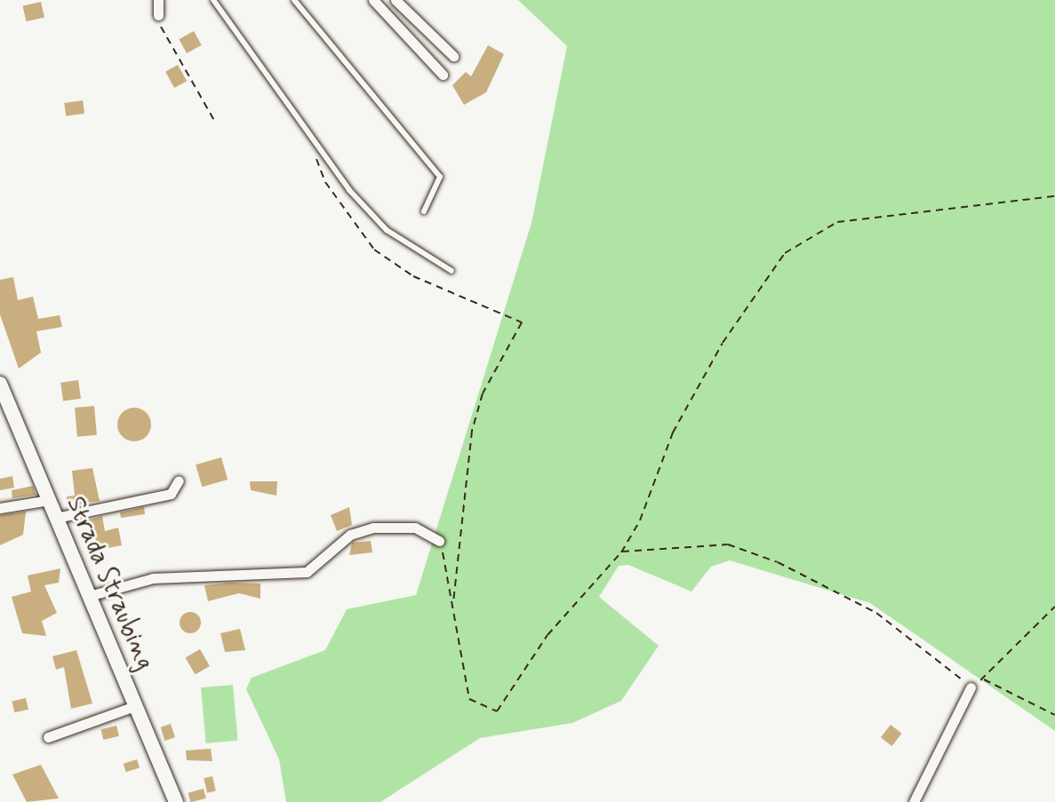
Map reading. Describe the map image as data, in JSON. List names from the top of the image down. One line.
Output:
{"streets":{"main road":["Strada Straubing"]}}
